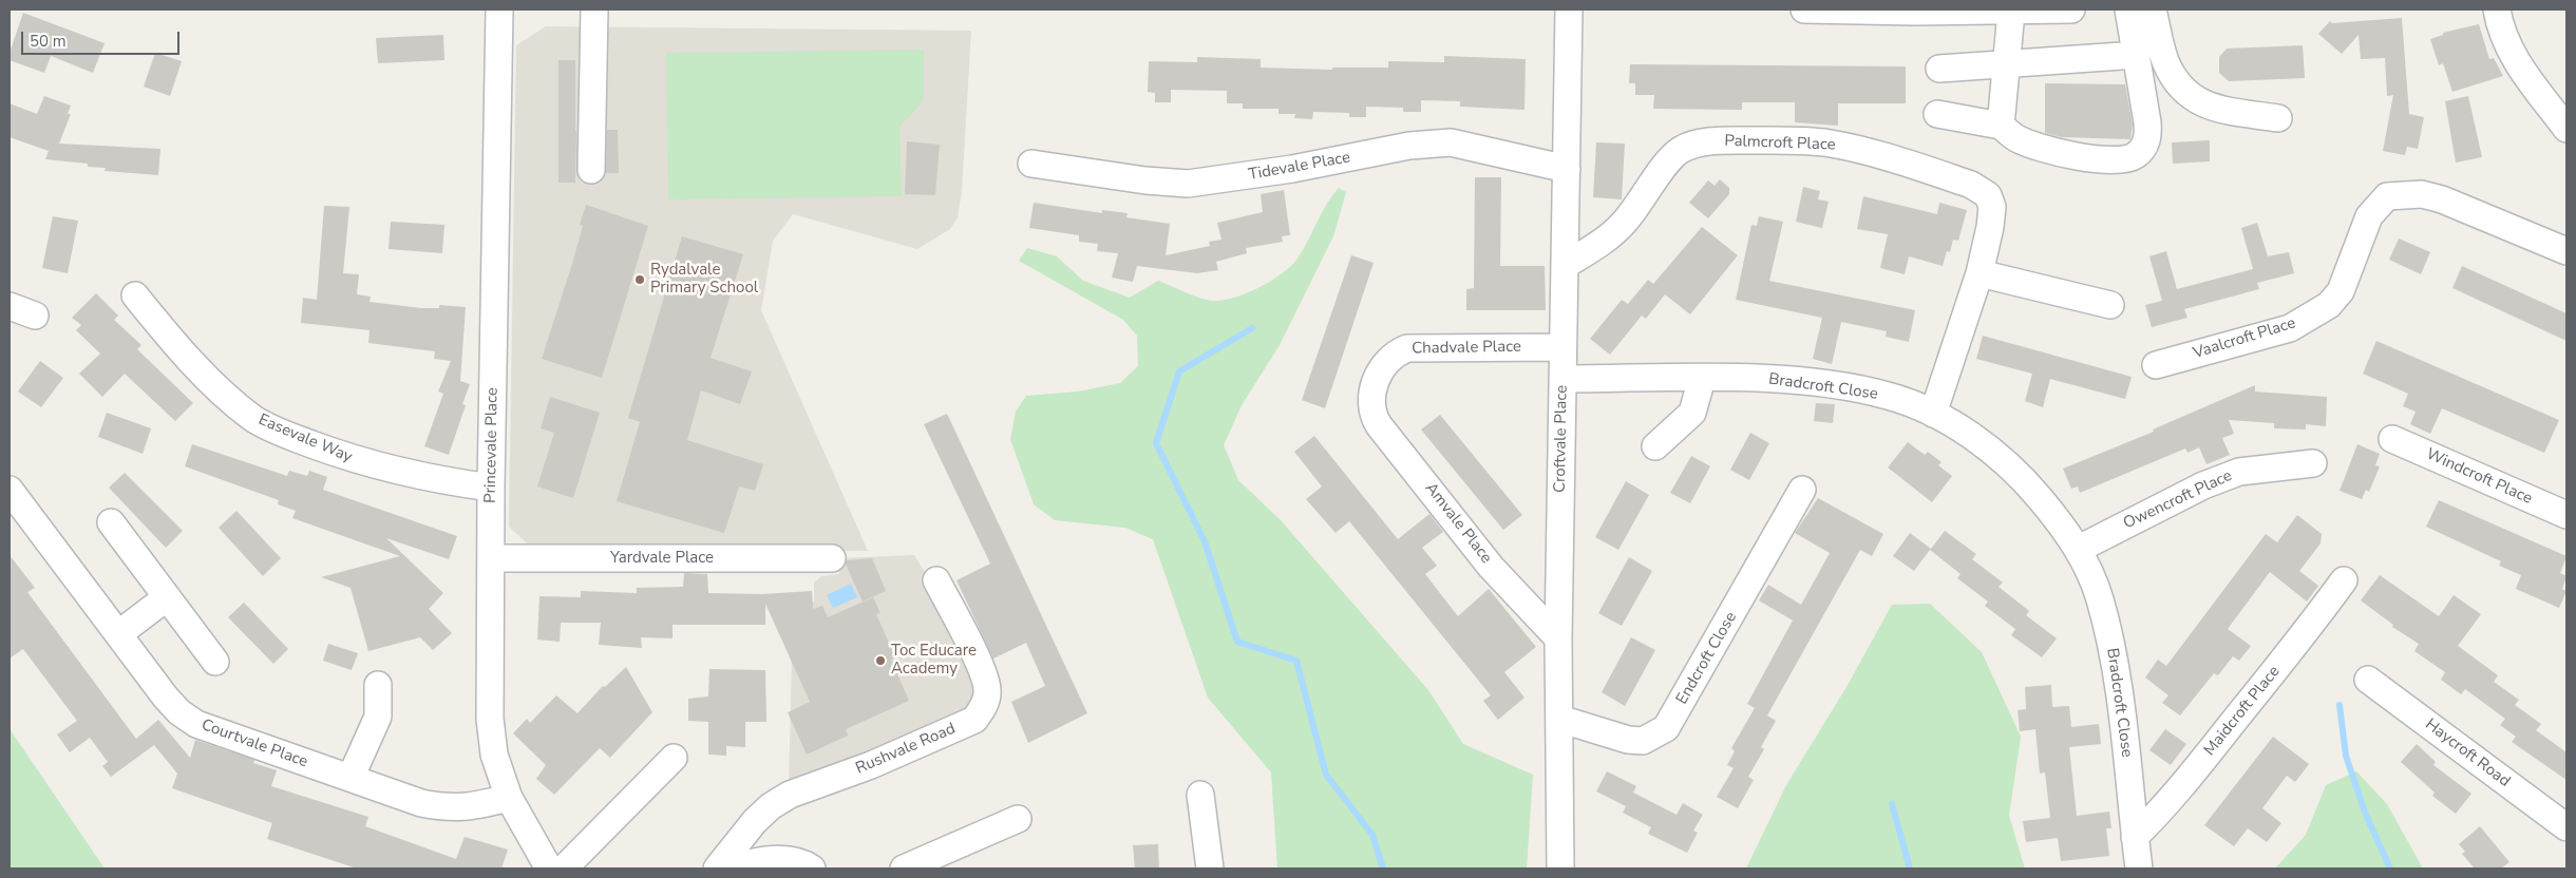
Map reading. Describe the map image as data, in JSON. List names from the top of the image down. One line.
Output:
{"streets":{"street":["Palmcroft Place","Tidevale Place","Vaalcroft Place","Chadvale Place","Bradcroft Close","Easevale Way","Croftvale Place","Princevale Place","Windcroft Place","Owencroft Place","Amvale Place","Yardvale Place","Endcroft Close","Maidcroft Place","Courtvale Place","Rushvale Road","Haycroft Road"]},"crossings":[["Palmcroft Place","Bradcroft Close"],["Palmcroft Place","Croftvale Place"],["Tidevale Place","Croftvale Place"],["Chadvale Place","Croftvale Place"],["Chadvale Place","Amvale Place"],["Bradcroft Close","Croftvale Place"],["Bradcroft Close","Owencroft Place"],["Bradcroft Close","Maidcroft Place"],["Easevale Way","Princevale Place"],["Croftvale Place","Amvale Place"],["Croftvale Place","Endcroft Close"],["Princevale Place","Yardvale Place"],["Princevale Place","Courtvale Place"]],"places":["Rydalvale Primary School","Toc Educare Academy"],"scale_bar":"50 m"}
